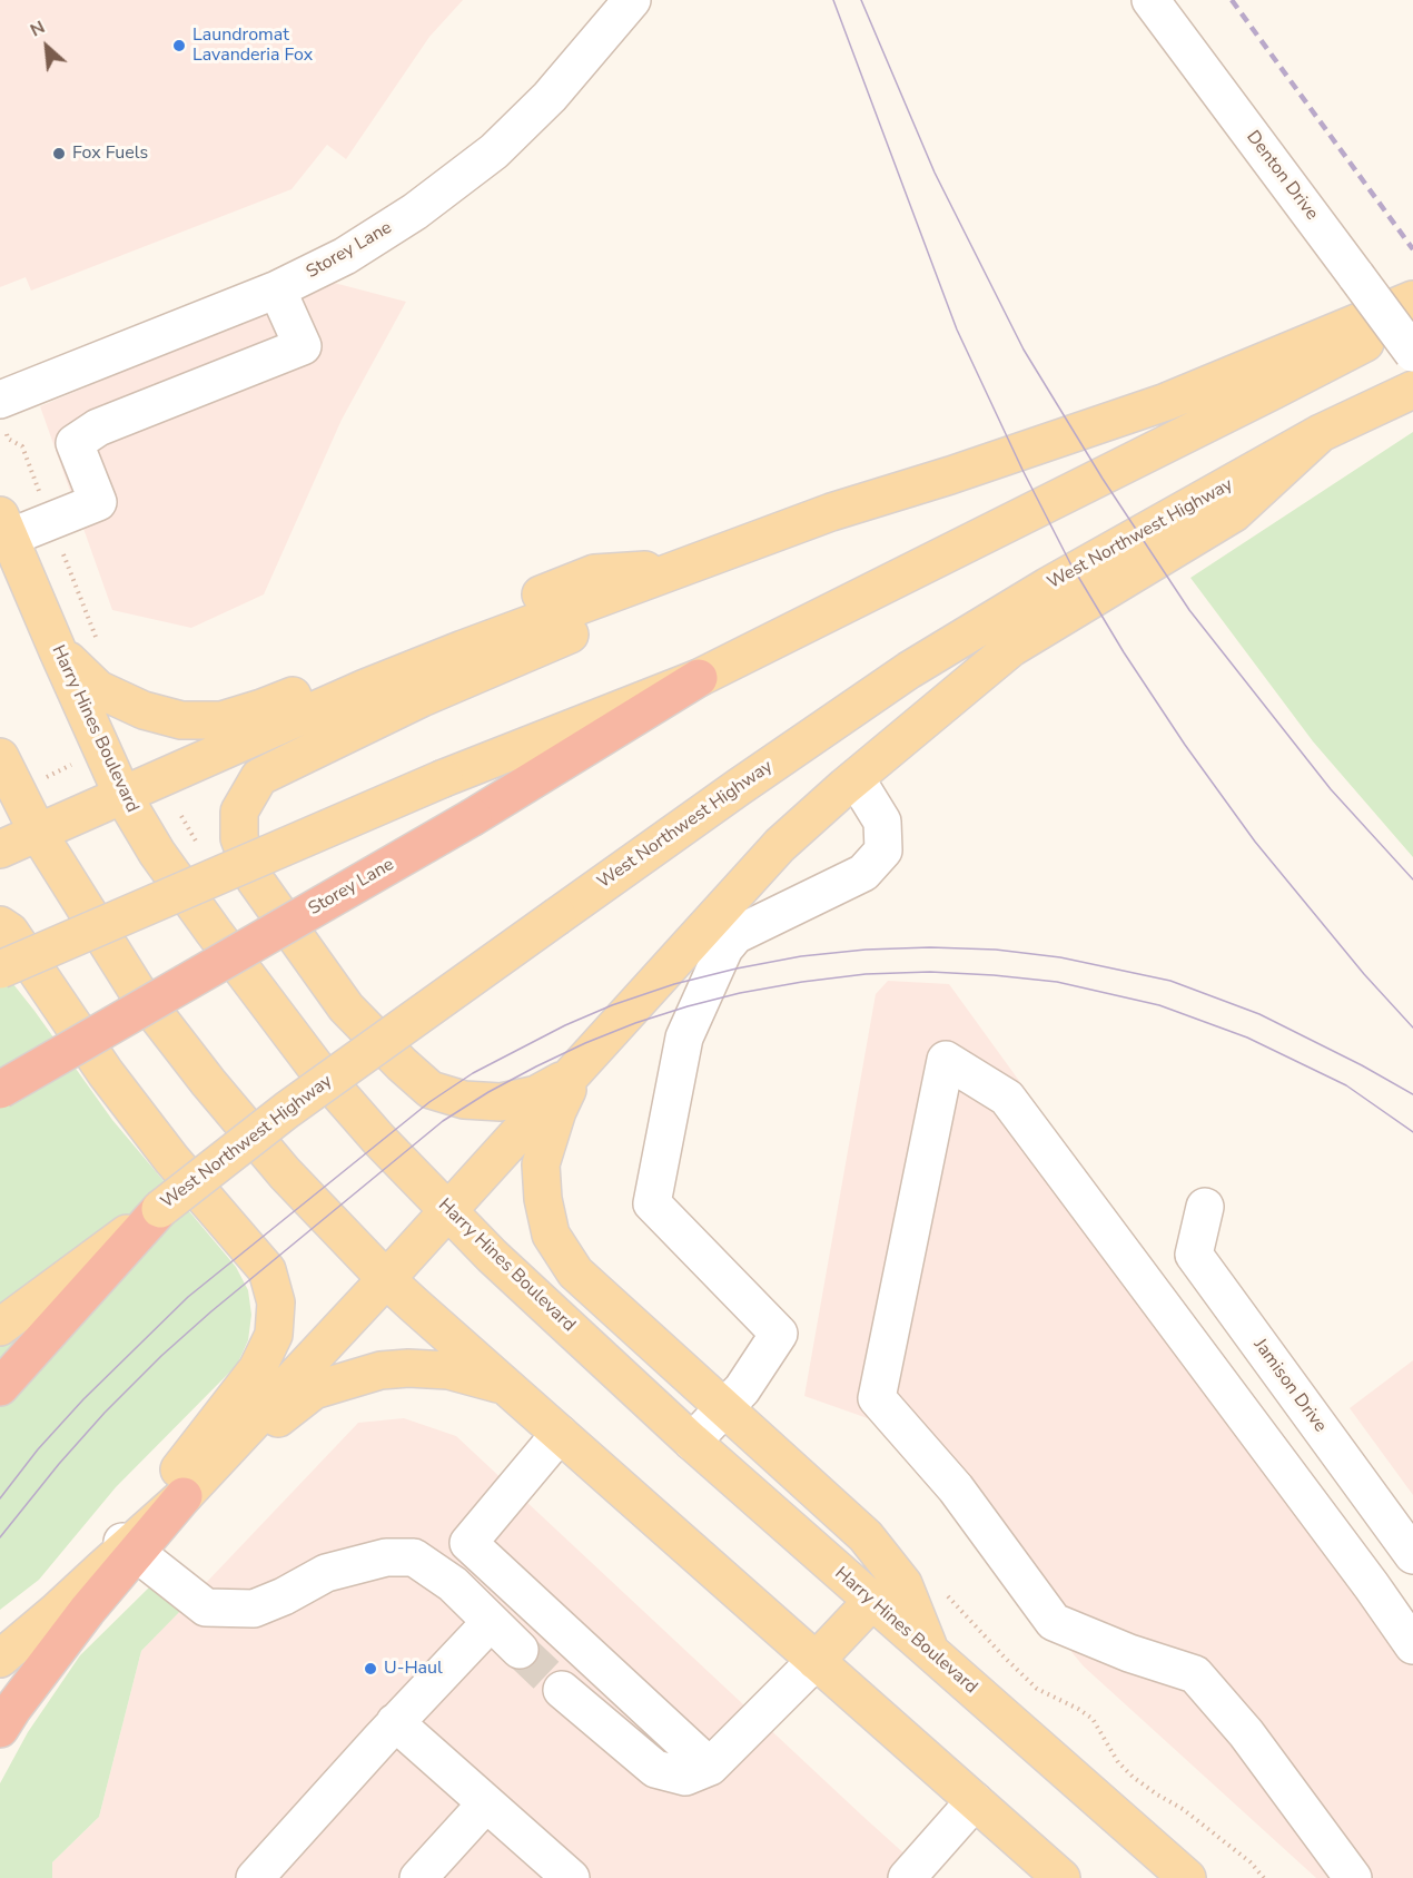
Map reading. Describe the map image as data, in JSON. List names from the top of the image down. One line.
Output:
{"streets":{"highway":["Storey Lane"],"main road":["West Northwest Highway","Harry Hines Boulevard"],"street":["Denton Drive","Jamison Drive"]},"places":["Laundromat Lavanderia Fox","Fox Fuels","U-Haul"],"north":"top left"}
